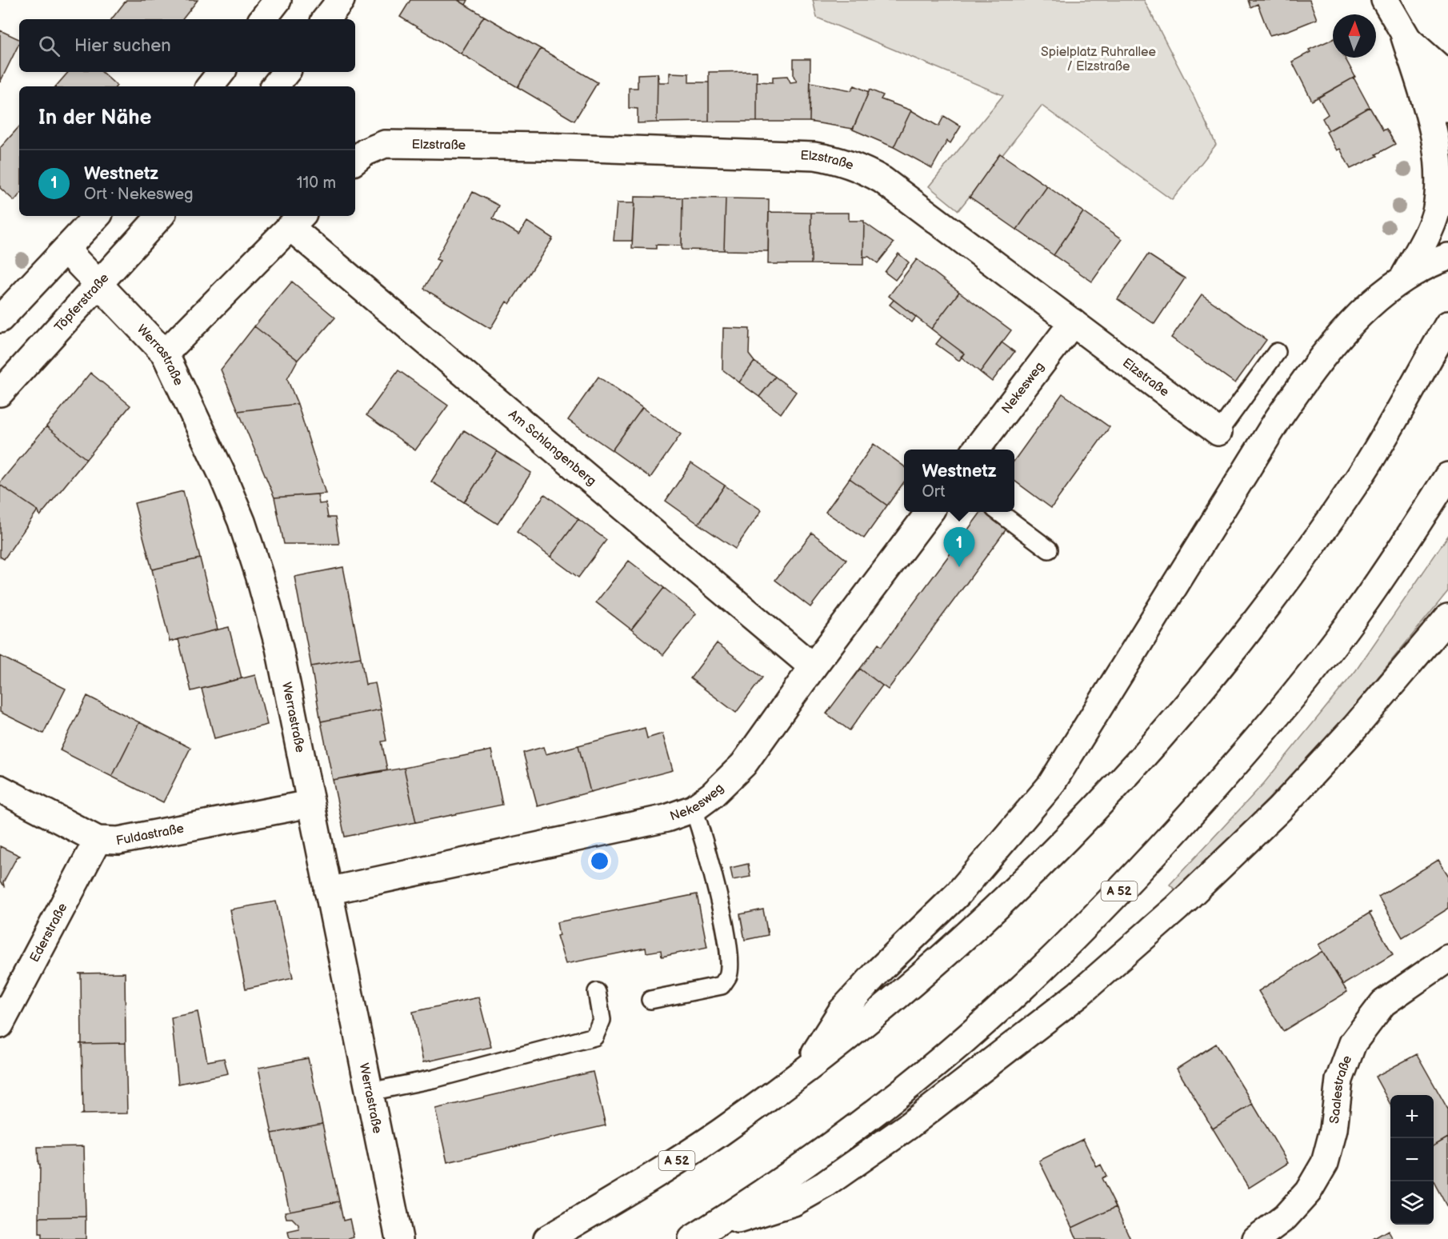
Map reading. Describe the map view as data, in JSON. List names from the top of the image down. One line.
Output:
{"streets":{"main road":["Elzstraße","Töpferstraße","Werrastraße","Nekesweg","Am Schlangenberg","Fuldastraße","A 52","Ederstraße","Saalestraße"]},"crossings":[["Elzstraße","Nekesweg"],["Töpferstraße","Werrastraße"],["Werrastraße","Nekesweg"],["Werrastraße","Fuldastraße"],["Nekesweg","Am Schlangenberg"],["Fuldastraße","Ederstraße"]],"parks":["Spielplatz Ruhrallee / Elzstraße"],"north":"top","page":{"search":"Hier suchen","heading":"In der Nähe","list":[{"mark":"1","name":"Westnetz","note":"Ort · Nekesweg","value":"110 m"}],"popup":["Westnetz","Ort"],"pins":"1","map_buttons":["+","−"]}}
